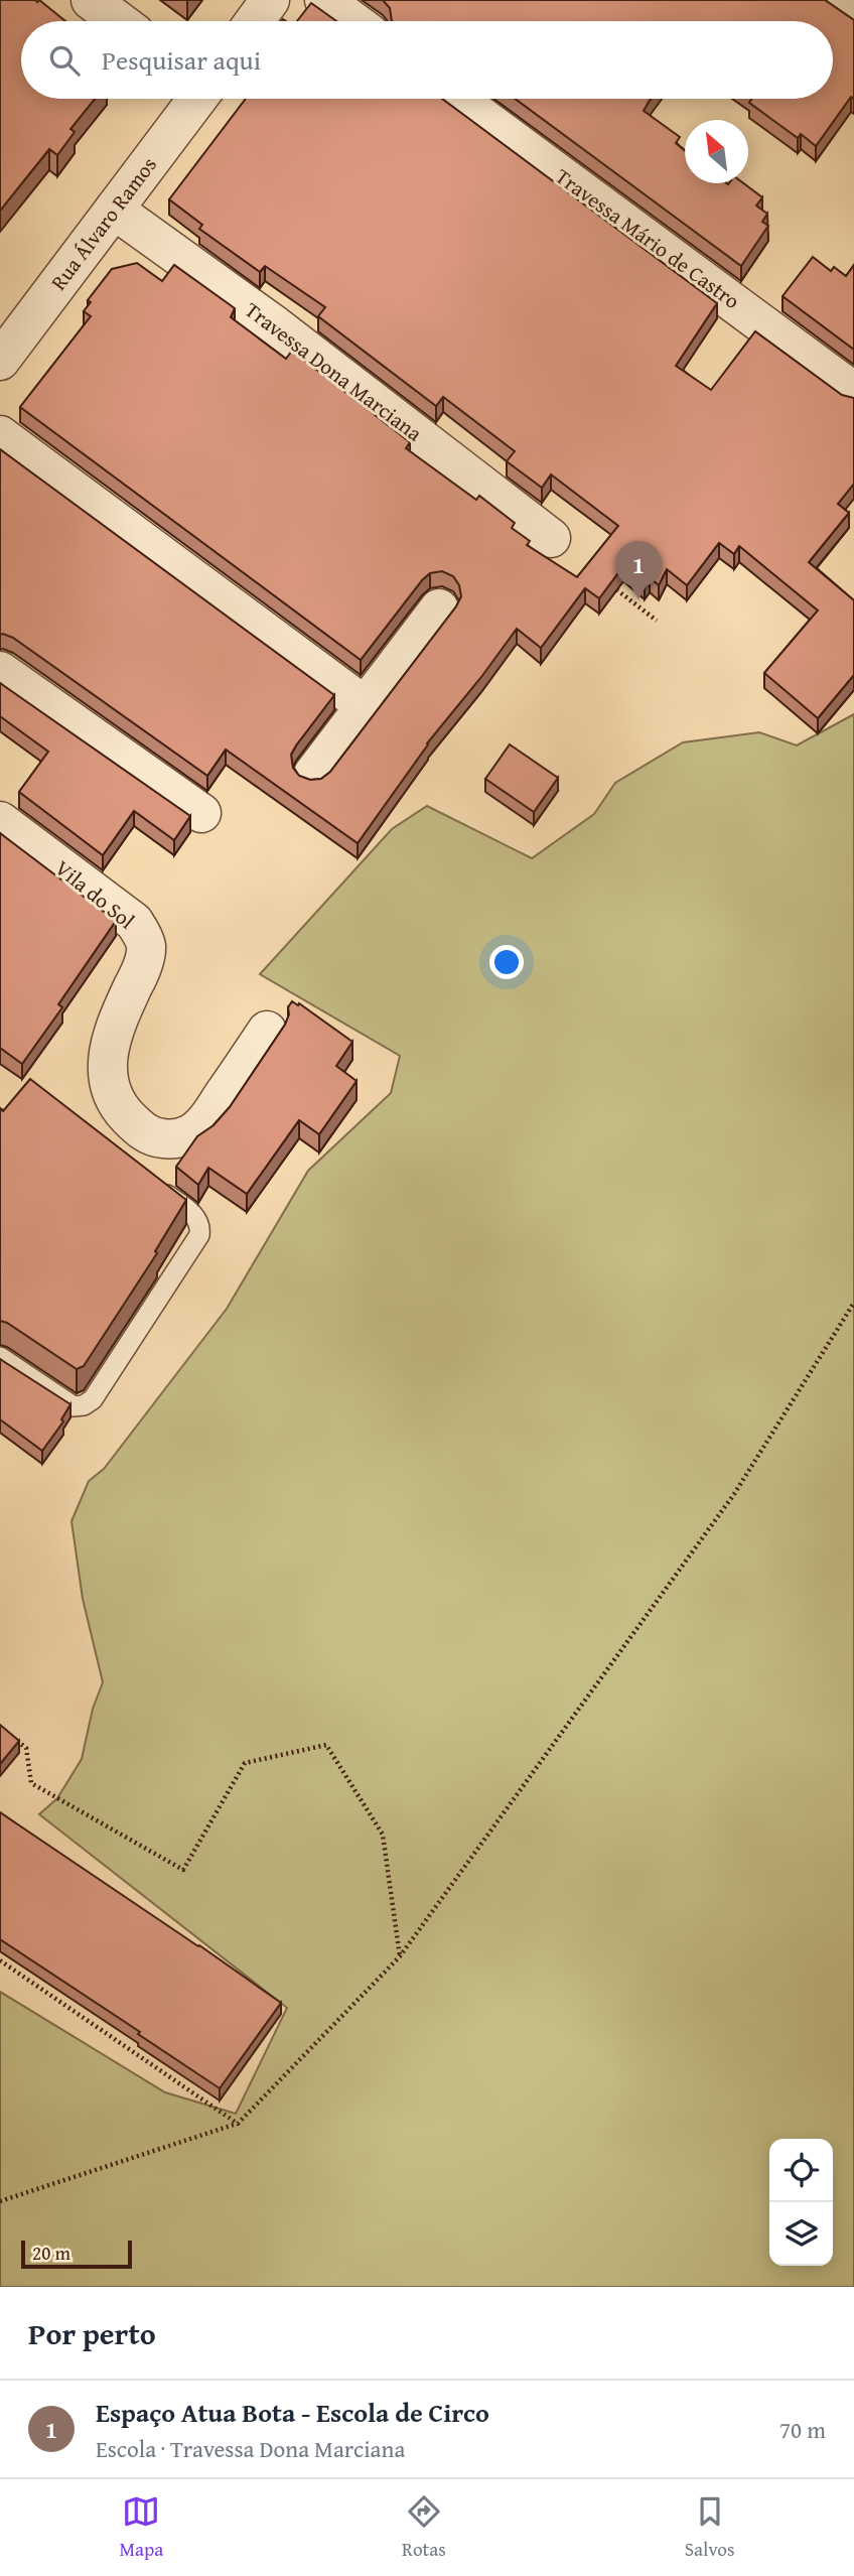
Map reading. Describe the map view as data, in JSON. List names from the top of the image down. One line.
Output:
{"streets":{"street":["Rua Álvaro Ramos","Travessa Mário de Castro","Travessa Dona Marciana","Vila do Sol"]},"crossings":[["Rua Álvaro Ramos","Travessa Dona Marciana"]],"scale_bar":"20 m","north":"top left","page":{"search":"Pesquisar aqui","pins":"1","scale":"20 m","heading":"Por perto","list":[{"mark":"1","name":"Espaço Atua Bota - Escola de Circo","note":"Escola · Travessa Dona Marciana","value":"70 m"}],"nav":["Mapa","Rotas","Salvos"]}}
